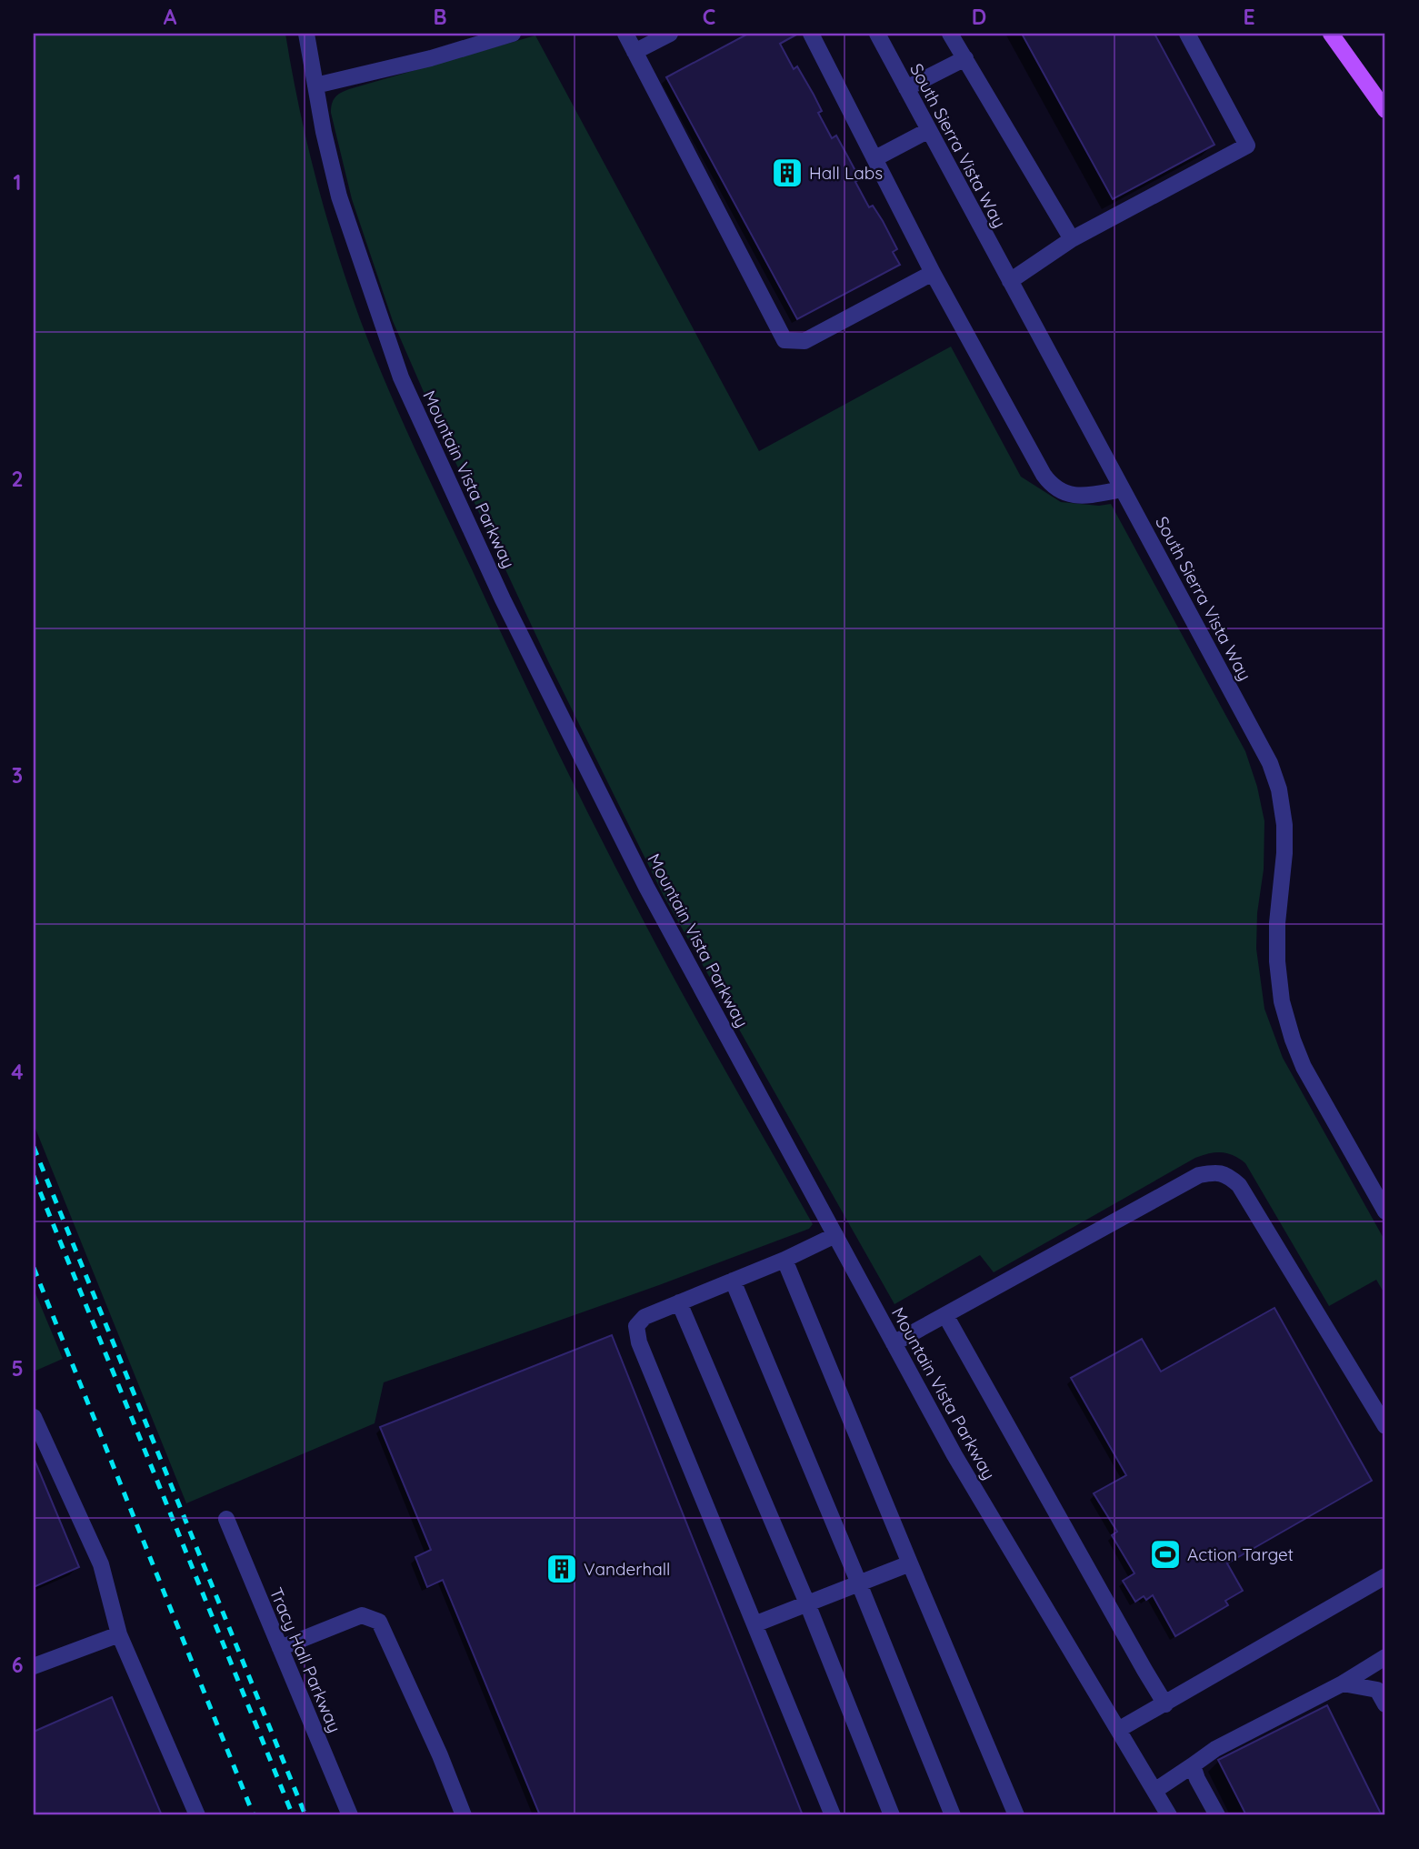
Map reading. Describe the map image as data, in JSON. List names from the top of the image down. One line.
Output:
{"streets":{"street":["South Sierra Vista Way","Mountain Vista Parkway","Tracy Hall Parkway"]},"places":{"building":["Hall Labs","Vanderhall"],"sports":["Action Target"]},"grid":{"columns":["A","B","C","D","E"],"rows":["1","2","3","4","5","6"]}}
